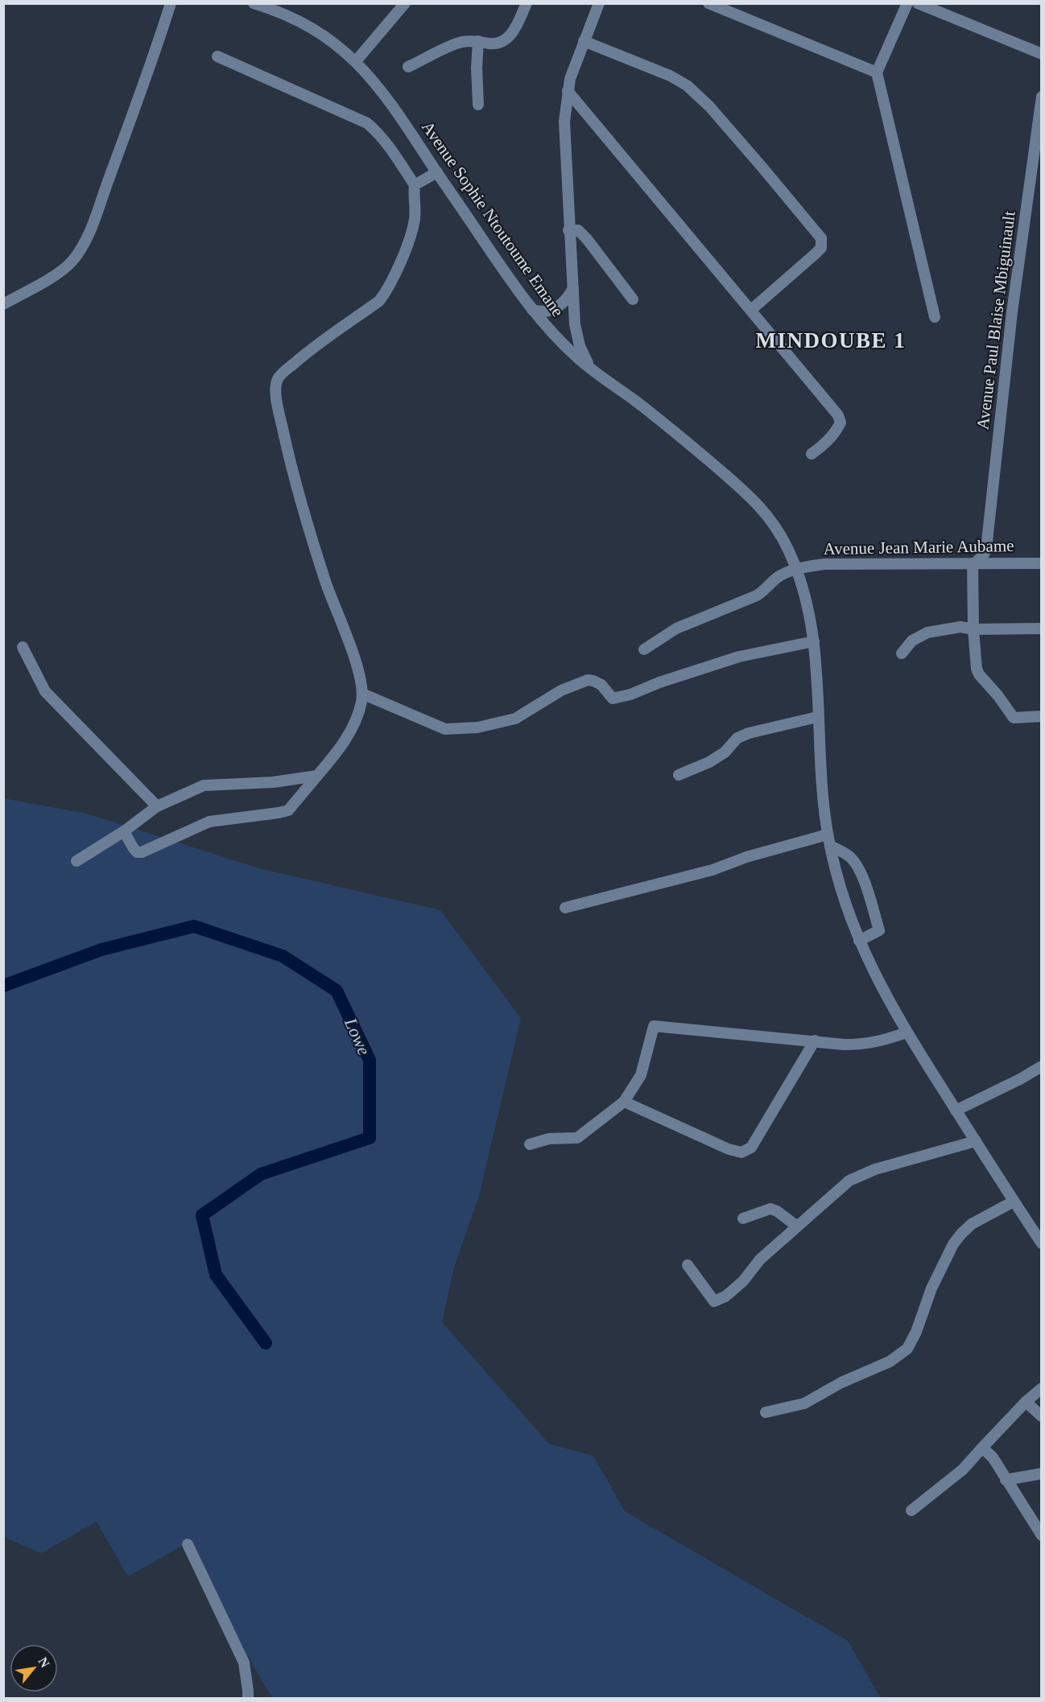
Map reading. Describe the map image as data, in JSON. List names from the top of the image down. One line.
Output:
{"streets":{"street":["Avenue Sophie Ntoutoume Emane","Avenue Paul Blaise Mbiguinault","Avenue Jean Marie Aubame"]},"crossings":[["Avenue Sophie Ntoutoume Emane","Avenue Jean Marie Aubame"]],"districts":["MINDOUBE 1"],"water":["Lowe"],"north":"top right"}
